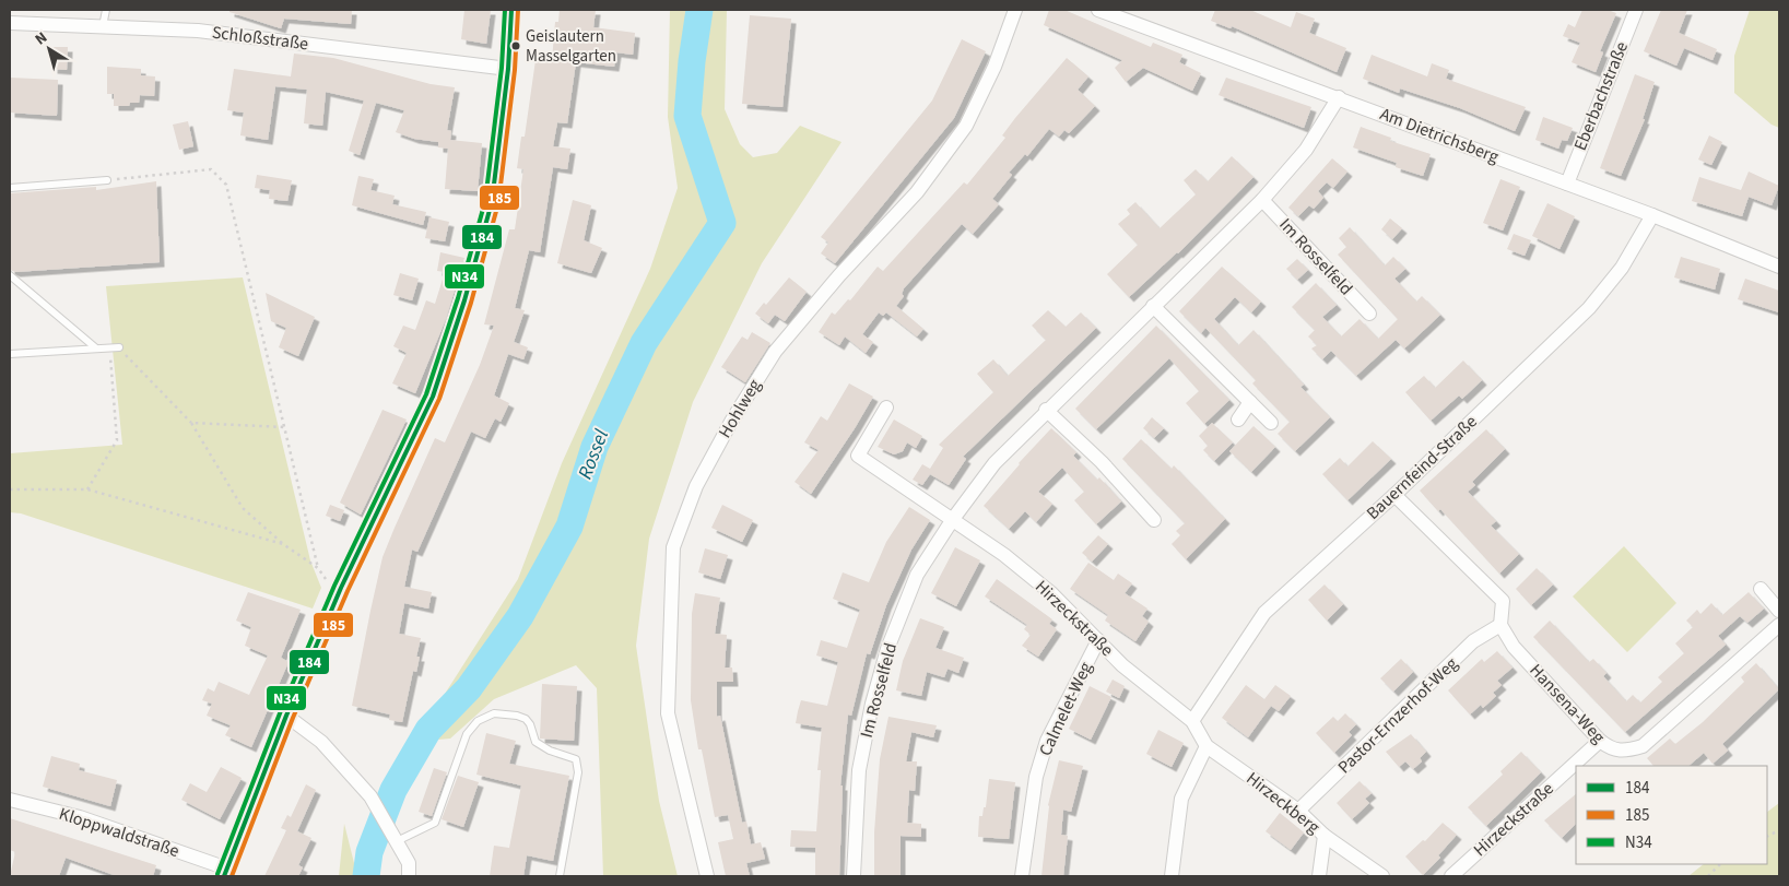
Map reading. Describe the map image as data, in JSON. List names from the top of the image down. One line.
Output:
{"streets":{"street":["Schloßstraße","Eberbachstraße","Am Dietrichsberg","Im Rosselfeld","Hohlweg","Bauernfeind-Straße","Hirzeckstraße","Hansena-Weg","Calmelet-Weg","Pastor-Ernzerhof-Weg","Hirzeckberg","Kloppwaldstraße"]},"crossings":[["Eberbachstraße","Am Dietrichsberg"],["Am Dietrichsberg","Im Rosselfeld"],["Am Dietrichsberg","Bauernfeind-Straße"],["Im Rosselfeld","Hirzeckstraße"],["Bauernfeind-Straße","Hirzeckstraße"],["Bauernfeind-Straße","Hirzeckberg"],["Hirzeckstraße","Hansena-Weg"],["Hirzeckstraße","Calmelet-Weg"],["Hirzeckstraße","Hirzeckberg"],["Hansena-Weg","Pastor-Ernzerhof-Weg"],["Pastor-Ernzerhof-Weg","Hirzeckberg"]],"water":["Rossel"],"places":["Geislautern Masselgarten"],"lines":["transit line 184","transit line 185","transit line N34"],"legend":["184","185","N34"],"north":"top left"}
